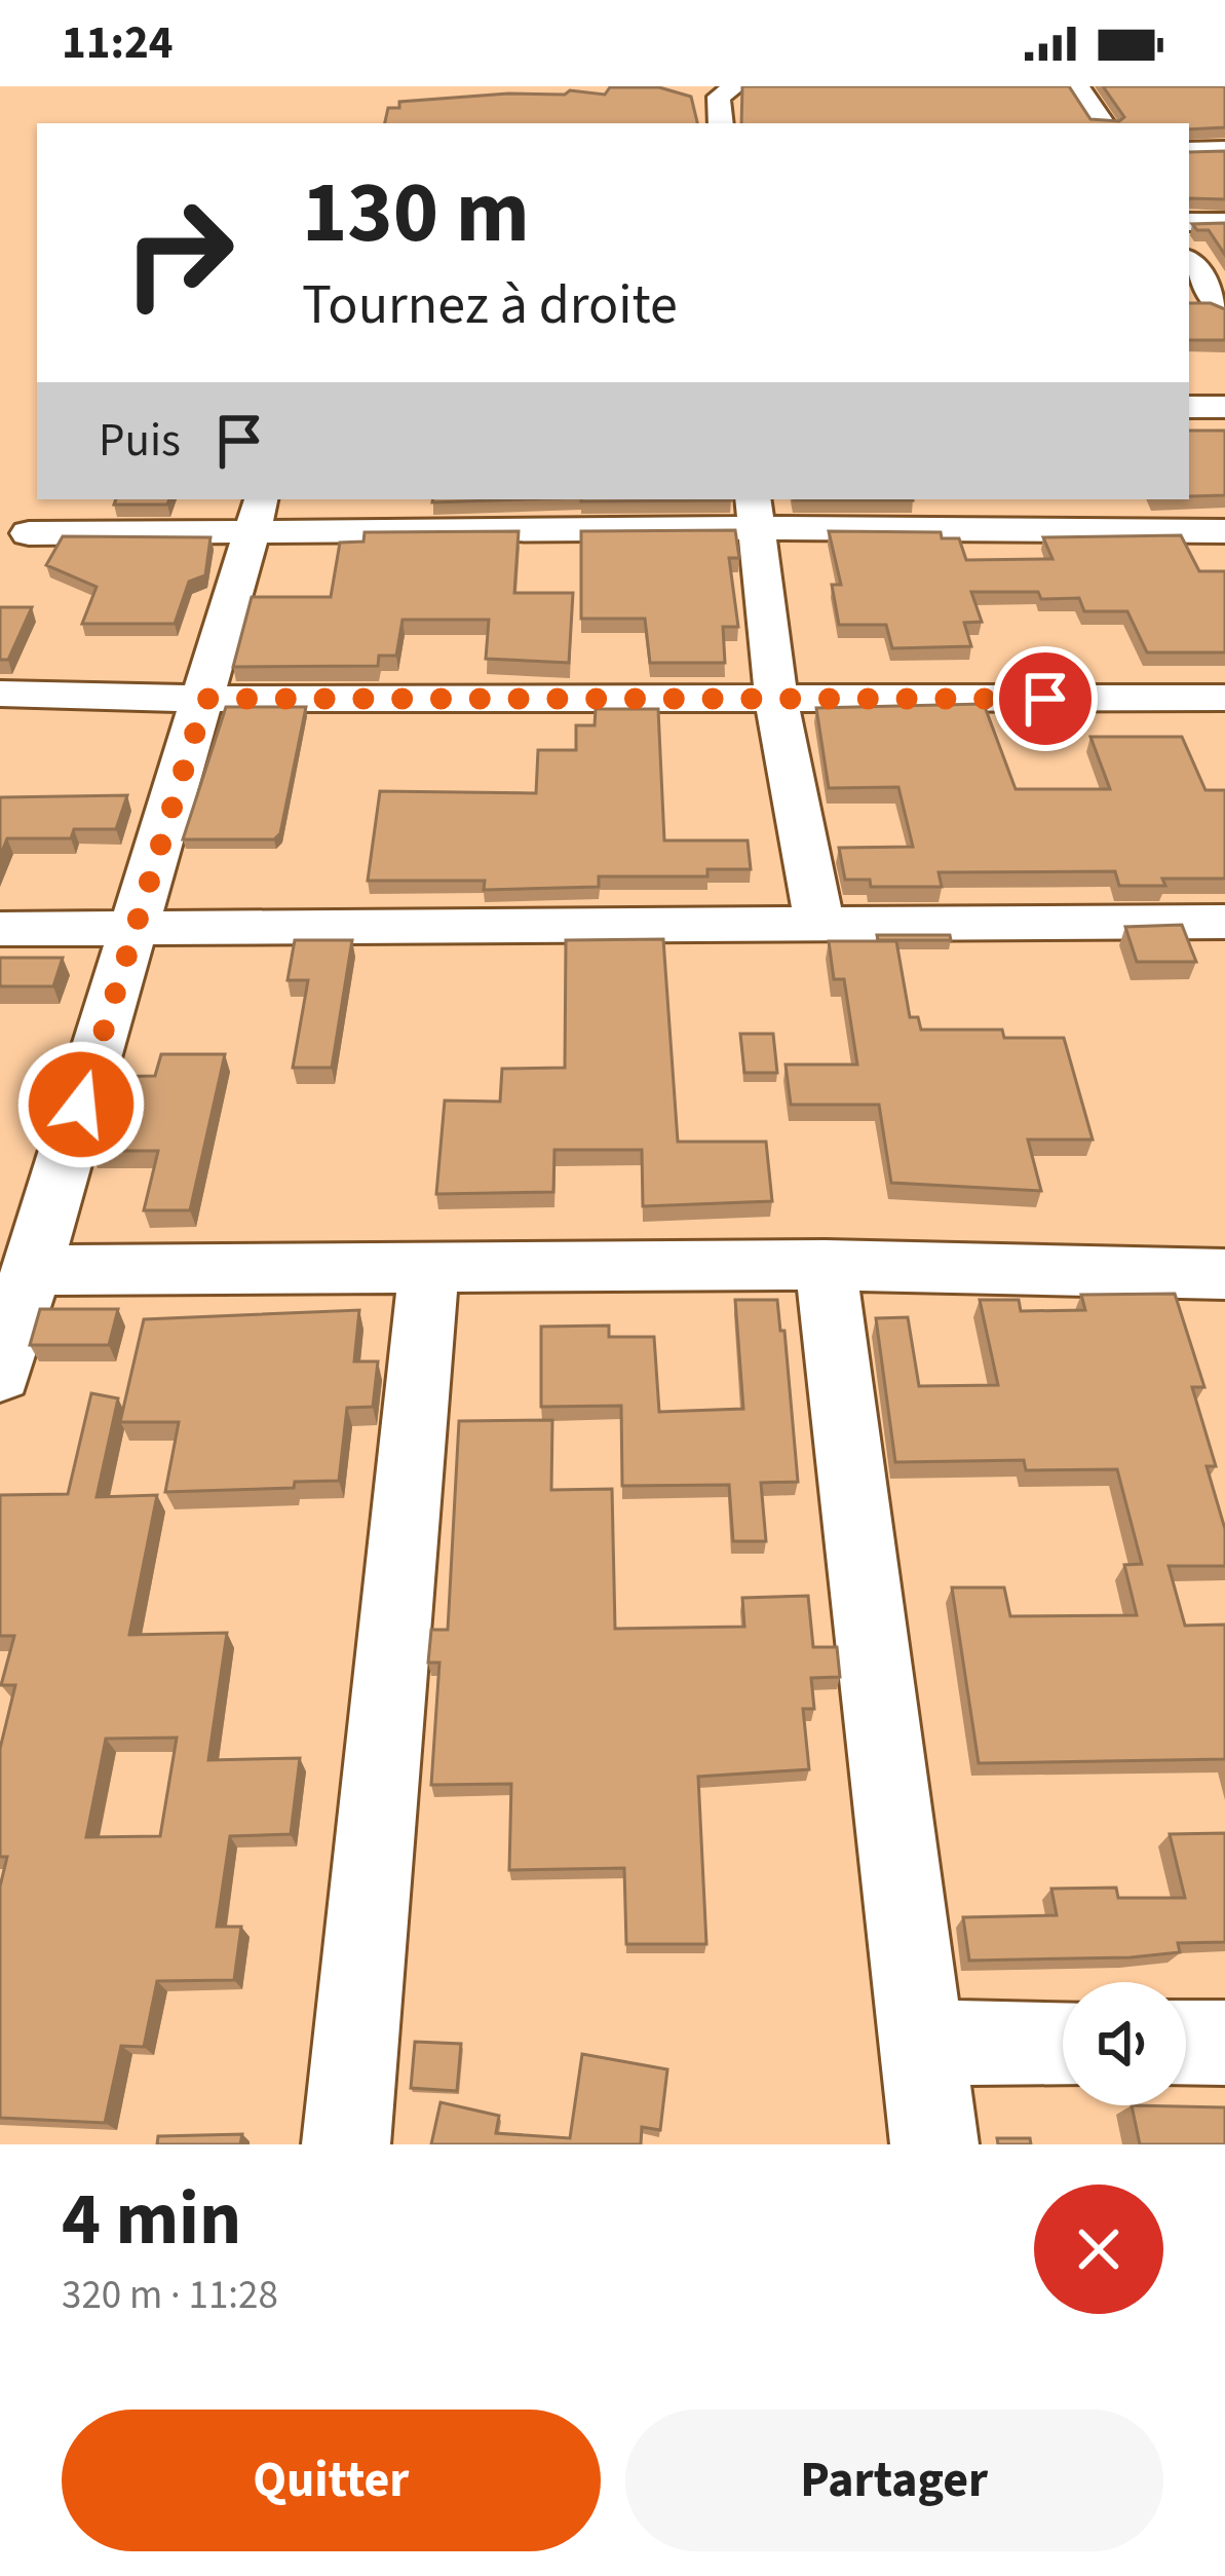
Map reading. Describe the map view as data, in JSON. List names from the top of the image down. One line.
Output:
{"page":{"status":"11:24","turn":["130 m","Tournez à droite"],"then":"Puis","heading":["4 min","320 m · 11:28"],"buttons":["Quitter","Partager"]}}
